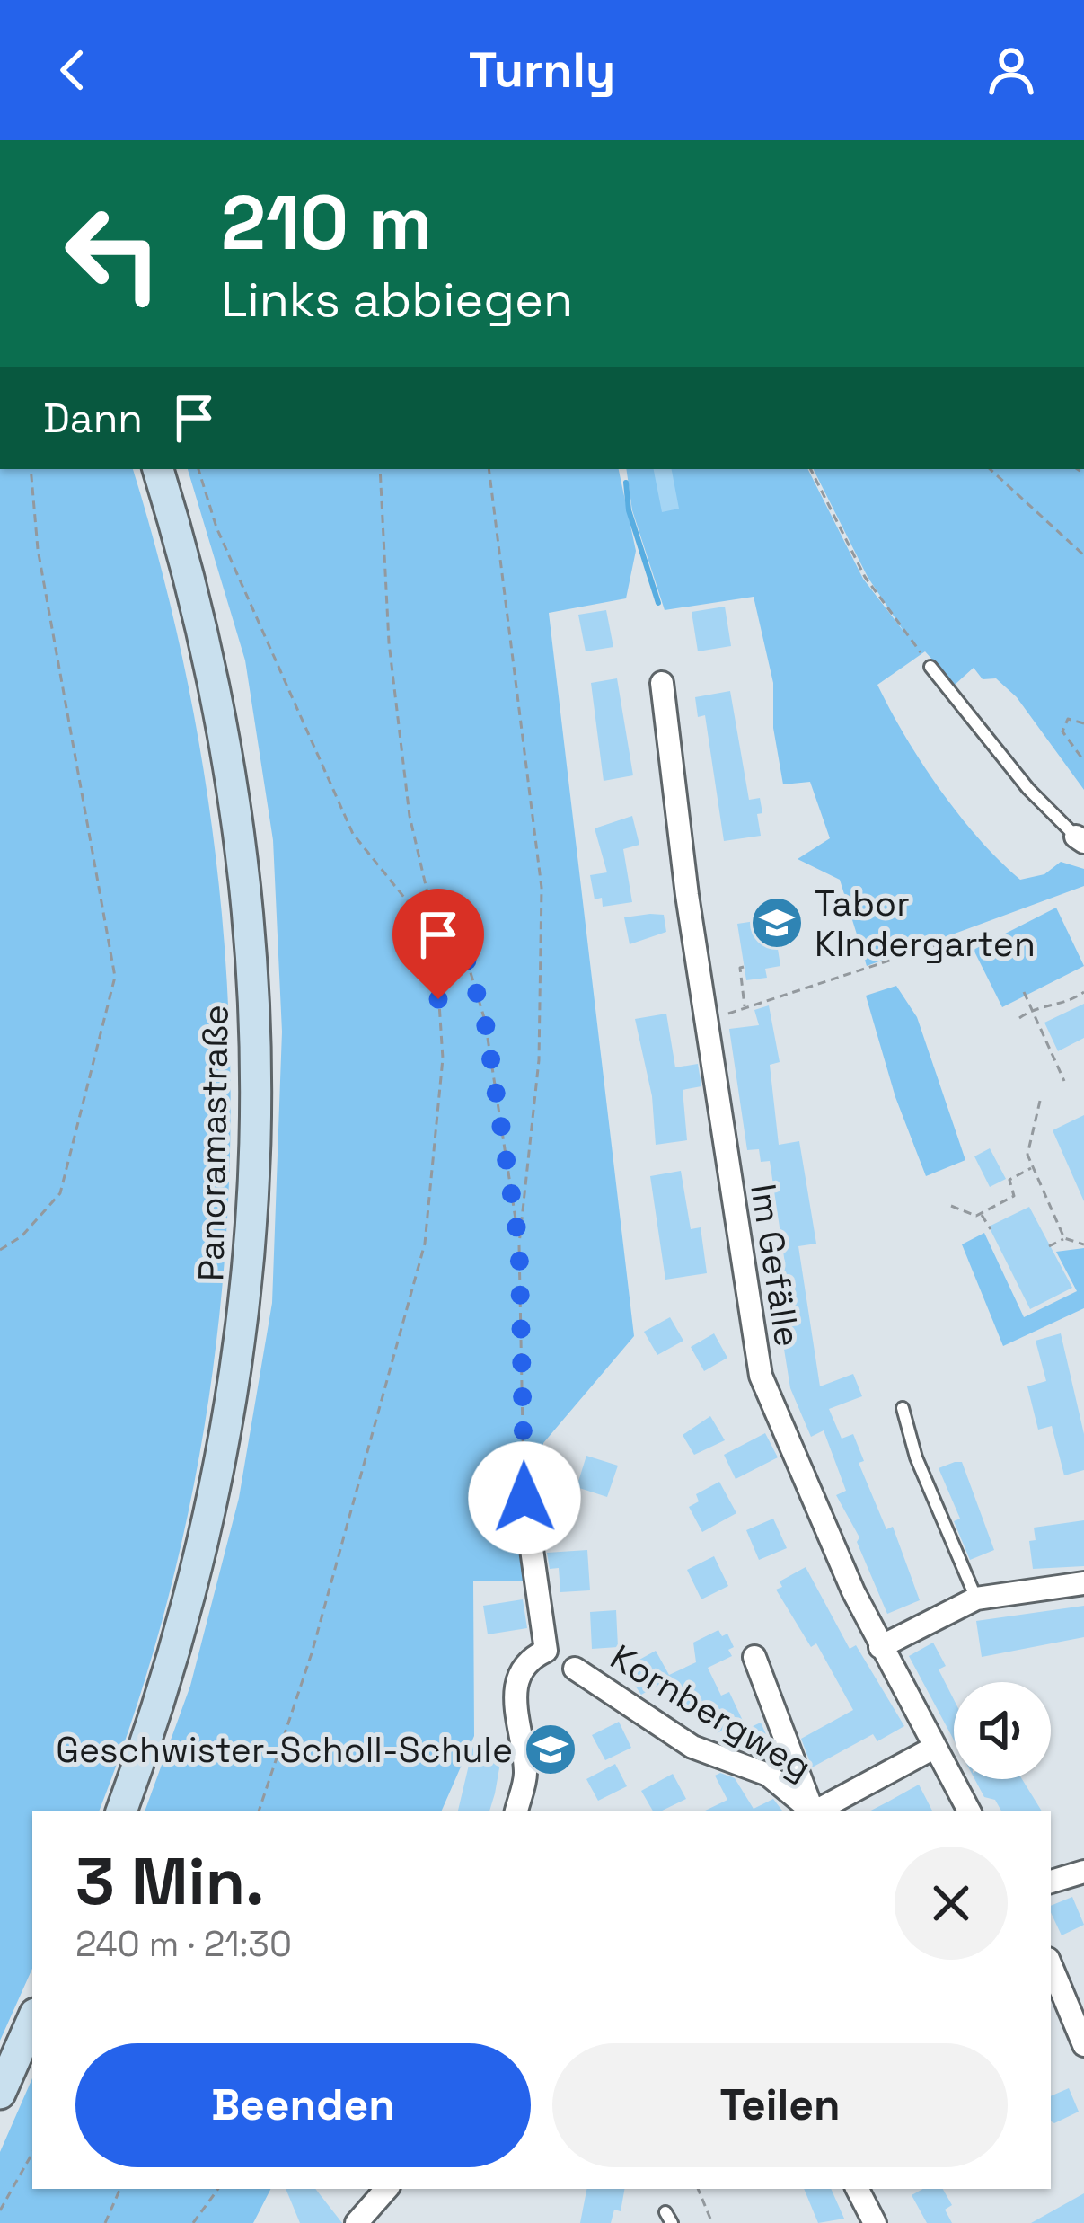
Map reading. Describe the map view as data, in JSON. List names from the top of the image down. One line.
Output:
{"streets":{"main road":["Panoramastraße"],"street":["Im Gefälle","Kornbergweg"]},"places":{"school or university":["Tabor KIndergarten","Geschwister-Scholl-Schule"]},"page":{"header":"Turnly","turn":["210 m","Links abbiegen"],"then":"Dann","heading":["3 Min.","240 m · 21:30"],"buttons":["Beenden","Teilen"]}}
